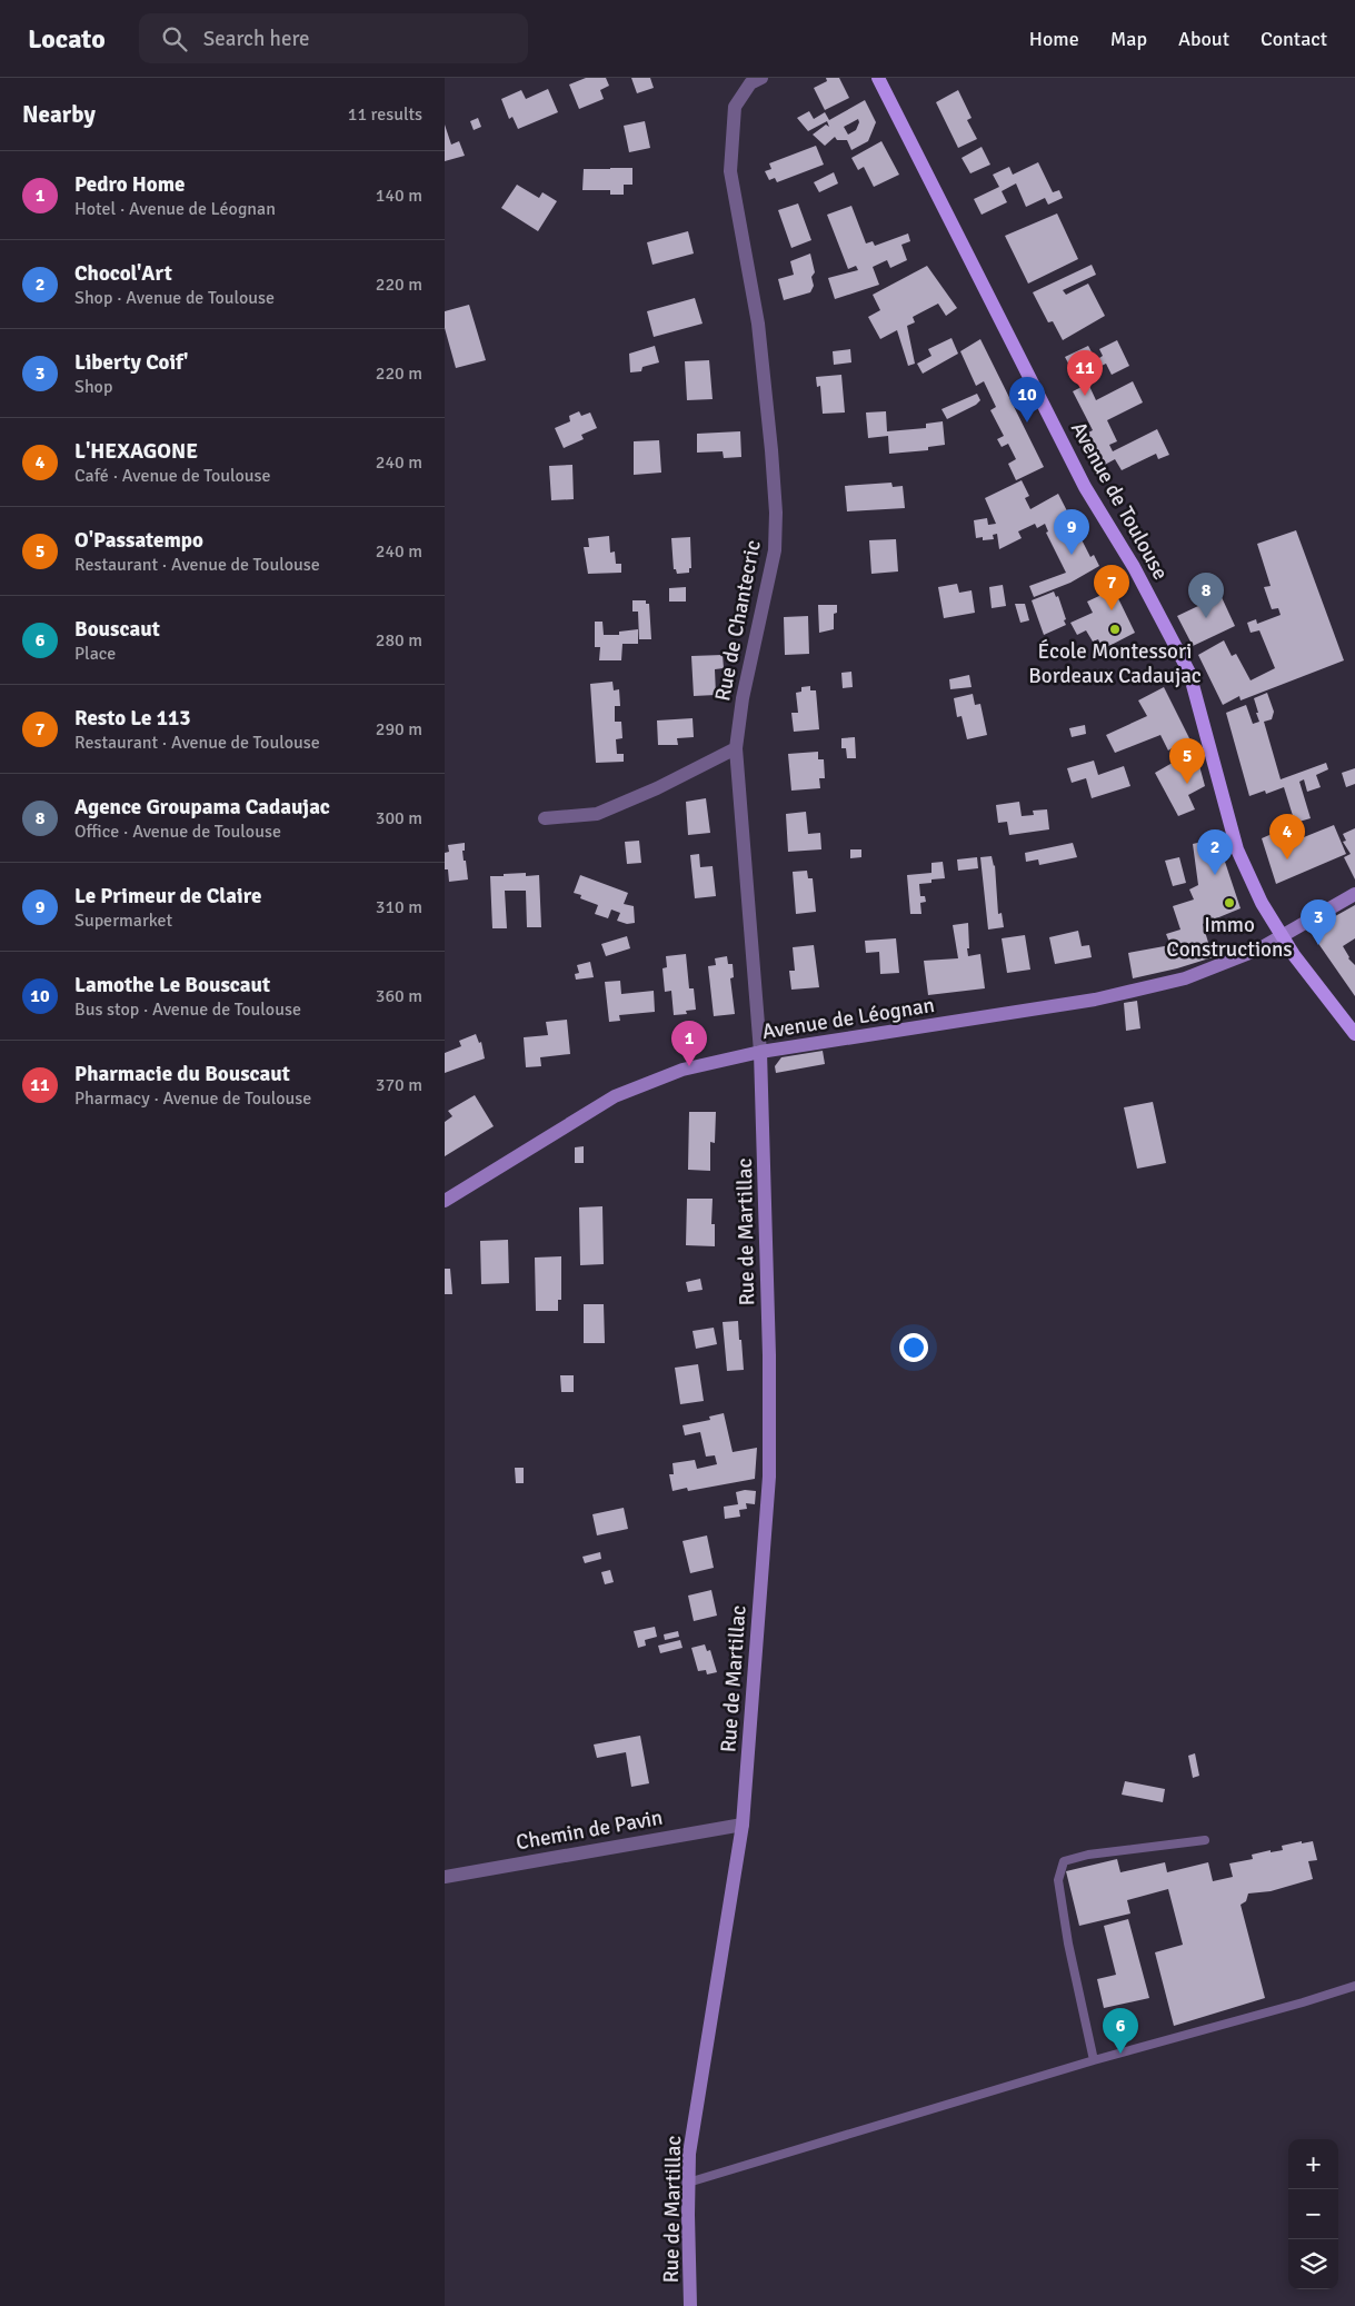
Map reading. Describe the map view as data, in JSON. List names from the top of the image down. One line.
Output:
{"streets":{"main road":["Avenue de Toulouse"],"street":["Rue de Chantecric","Avenue de Léognan","Rue de Martillac","Chemin de Pavin"]},"crossings":[["Avenue de Toulouse","Avenue de Léognan"],["Rue de Chantecric","Avenue de Léognan"],["Rue de Chantecric","Rue de Martillac"],["Avenue de Léognan","Rue de Martillac"],["Rue de Martillac","Chemin de Pavin"]],"places":["École Montessori Bordeaux Cadaujac","Immo Constructions"],"page":{"header":"Locato","search":"Search here","nav":["Home","Map","About","Contact"],"heading":["Nearby","11 results"],"list":[{"mark":"1","name":"Pedro Home","note":"Hotel · Avenue de Léognan","value":"140 m"},{"mark":"2","name":"Chocol'Art","note":"Shop · Avenue de Toulouse","value":"220 m"},{"mark":"3","name":"Liberty Coif'","note":"Shop","value":"220 m"},{"mark":"4","name":"L'HEXAGONE","note":"Café · Avenue de Toulouse","value":"240 m"},{"mark":"5","name":"O'Passatempo","note":"Restaurant · Avenue de Toulouse","value":"240 m"},{"mark":"6","name":"Bouscaut","note":"Place","value":"280 m"},{"mark":"7","name":"Resto Le 113","note":"Restaurant · Avenue de Toulouse","value":"290 m"},{"mark":"8","name":"Agence Groupama Cadaujac","note":"Office · Avenue de Toulouse","value":"300 m"},{"mark":"9","name":"Le Primeur de Claire","note":"Supermarket","value":"310 m"},{"mark":"10","name":"Lamothe Le Bouscaut","note":"Bus stop · Avenue de Toulouse","value":"360 m"},{"mark":"11","name":"Pharmacie du Bouscaut","note":"Pharmacy · Avenue de Toulouse","value":"370 m"}],"pins":["11","10","9","7","8","5","4","2","3","1","6"],"map_buttons":["+","−"]}}
